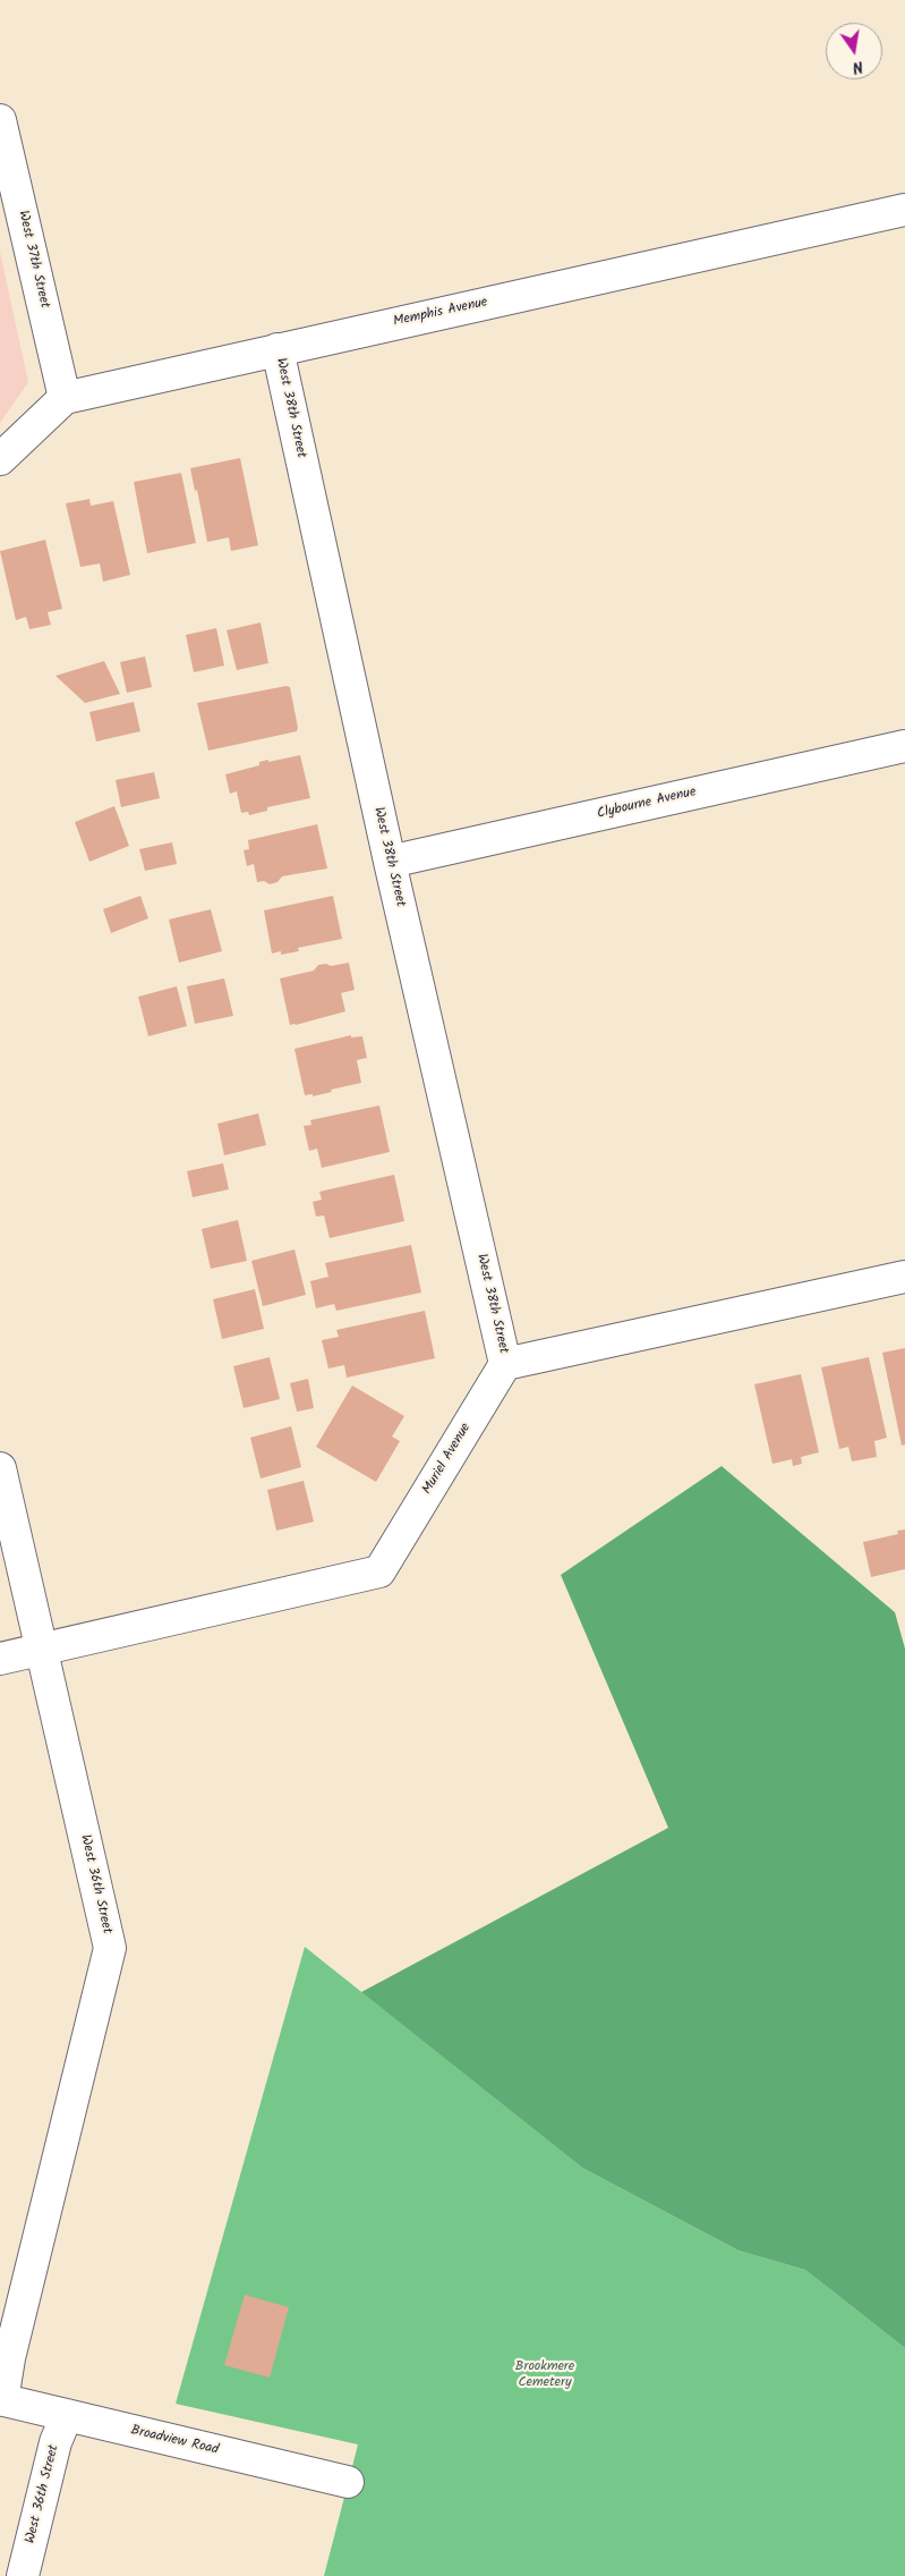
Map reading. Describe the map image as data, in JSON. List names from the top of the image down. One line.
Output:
{"streets":{"street":["West 37th Street","Memphis Avenue","West 38th Street","Clybourne Avenue","Muriel Avenue","West 36th Street","Broadview Road"]},"crossings":[["West 37th Street","Memphis Avenue"],["Memphis Avenue","West 38th Street"],["West 38th Street","Clybourne Avenue"],["West 38th Street","Muriel Avenue"],["Muriel Avenue","West 36th Street"],["West 36th Street","Broadview Road"]],"parks":["Brookmere Cemetery"],"north":"bottom"}
